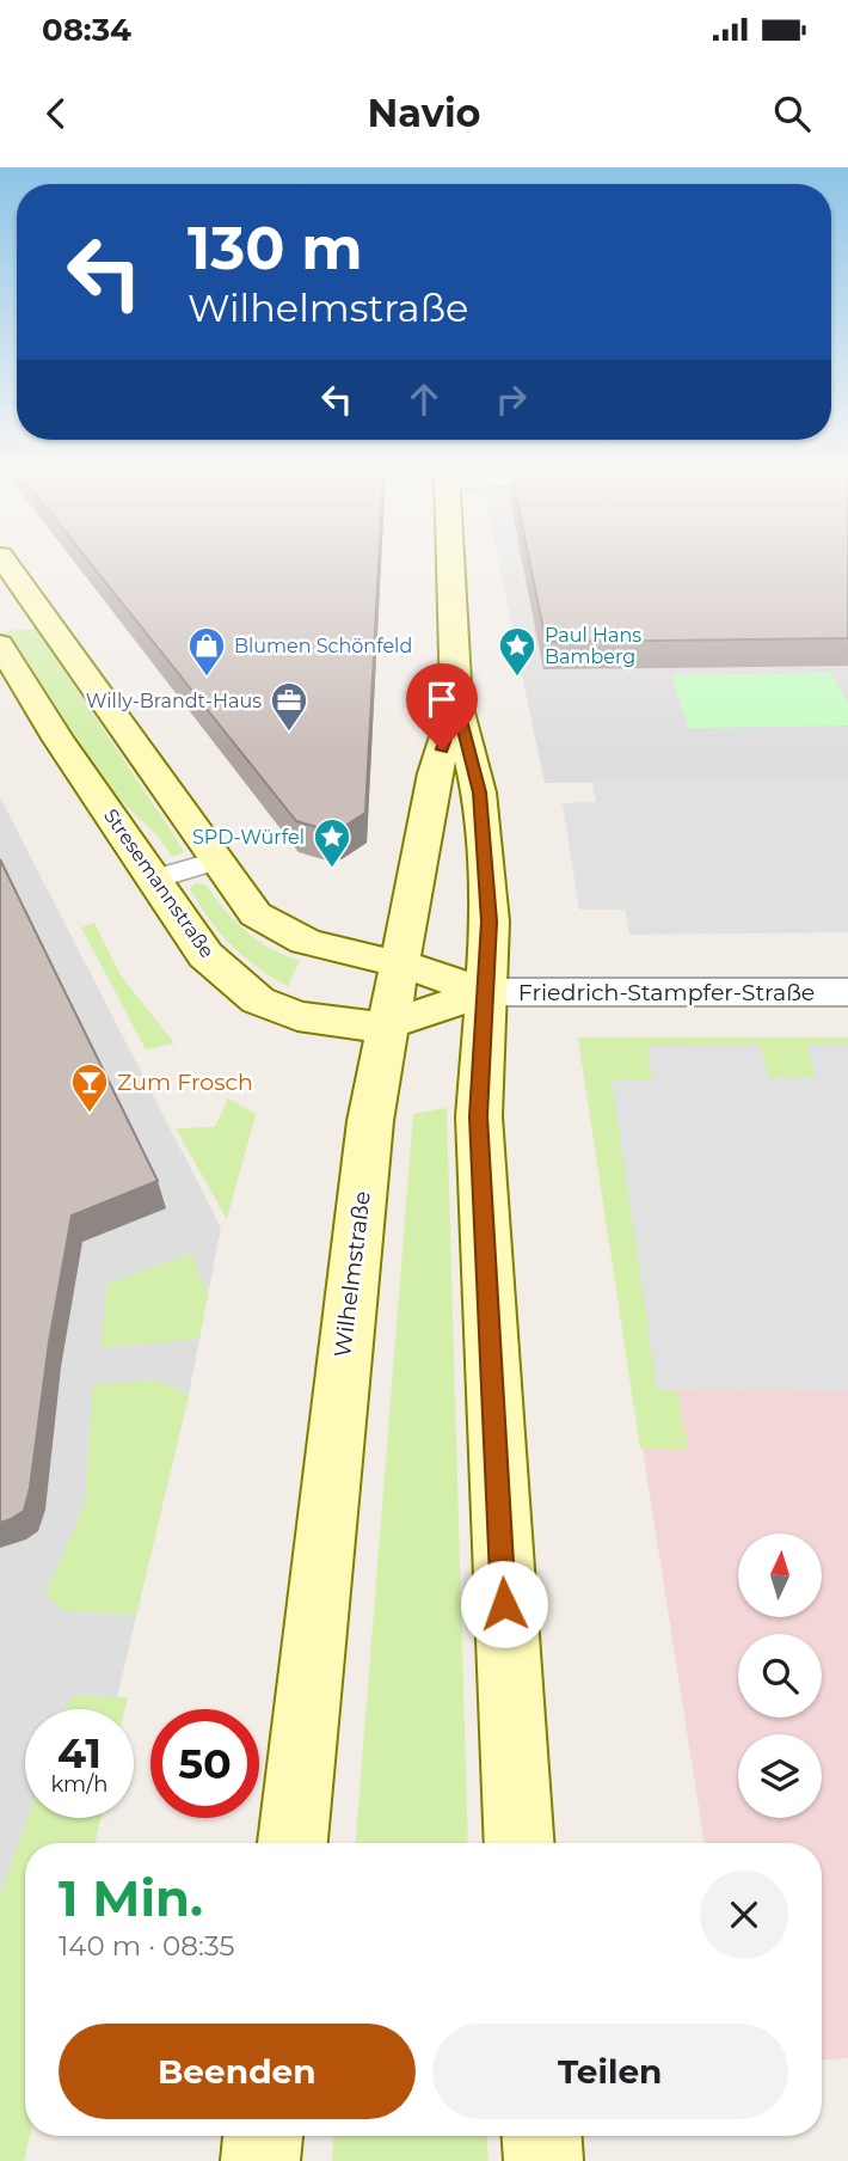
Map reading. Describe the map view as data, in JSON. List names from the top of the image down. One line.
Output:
{"streets":{"main road":["Stresemannstraße","Wilhelmstraße"],"street":["Friedrich-Stampfer-Straße"]},"crossings":[["Stresemannstraße","Wilhelmstraße"],["Friedrich-Stampfer-Straße","Wilhelmstraße"]],"places":{"shop":["Blumen Schönfeld"],"place":["Paul Hans Bamberg","SPD-Würfel"],"office":["Willy-Brandt-Haus"],"bar":["Zum Frosch"]},"north":"top","page":{"status":"08:34","header":"Navio","turn":["130 m","Wilhelmstraße"],"speed":"41 km/h","limit":"50","heading":["1 Min.","140 m · 08:35"],"buttons":["Beenden","Teilen"]}}
